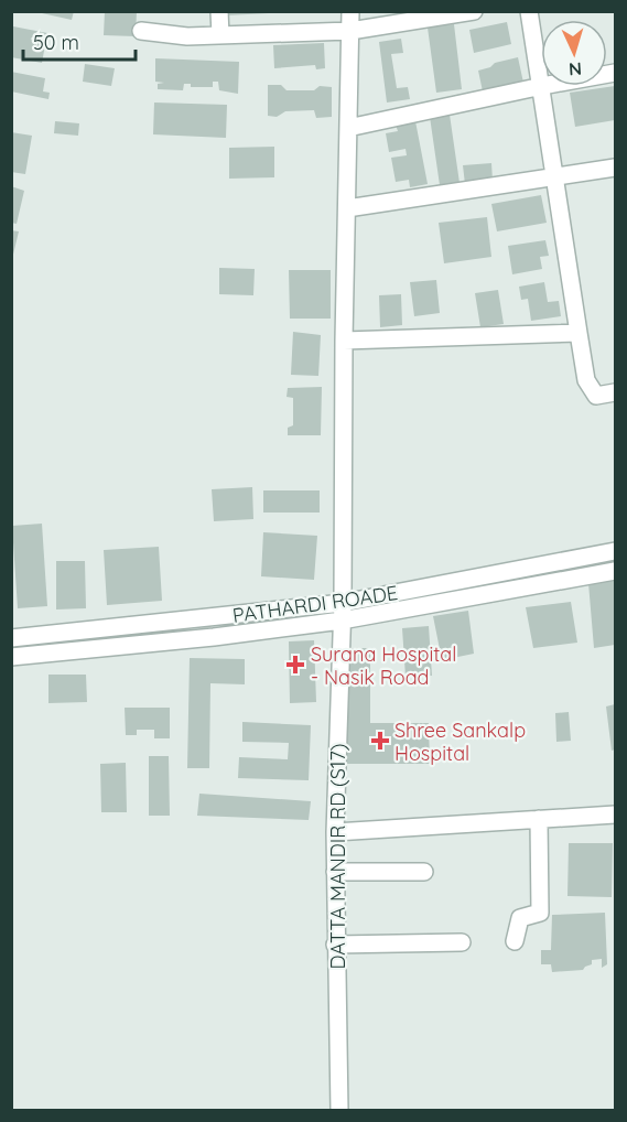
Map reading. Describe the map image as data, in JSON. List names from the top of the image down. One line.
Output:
{"streets":{"street":["PATHARDI ROADE","DATTA MANDIR RD (S17)"]},"crossings":[["PATHARDI ROADE","DATTA MANDIR RD (S17)"]],"places":{"health":["Surana Hospital - Nasik Road","Shree Sankalp Hospital"]},"scale_bar":"50 m","north":"bottom"}
